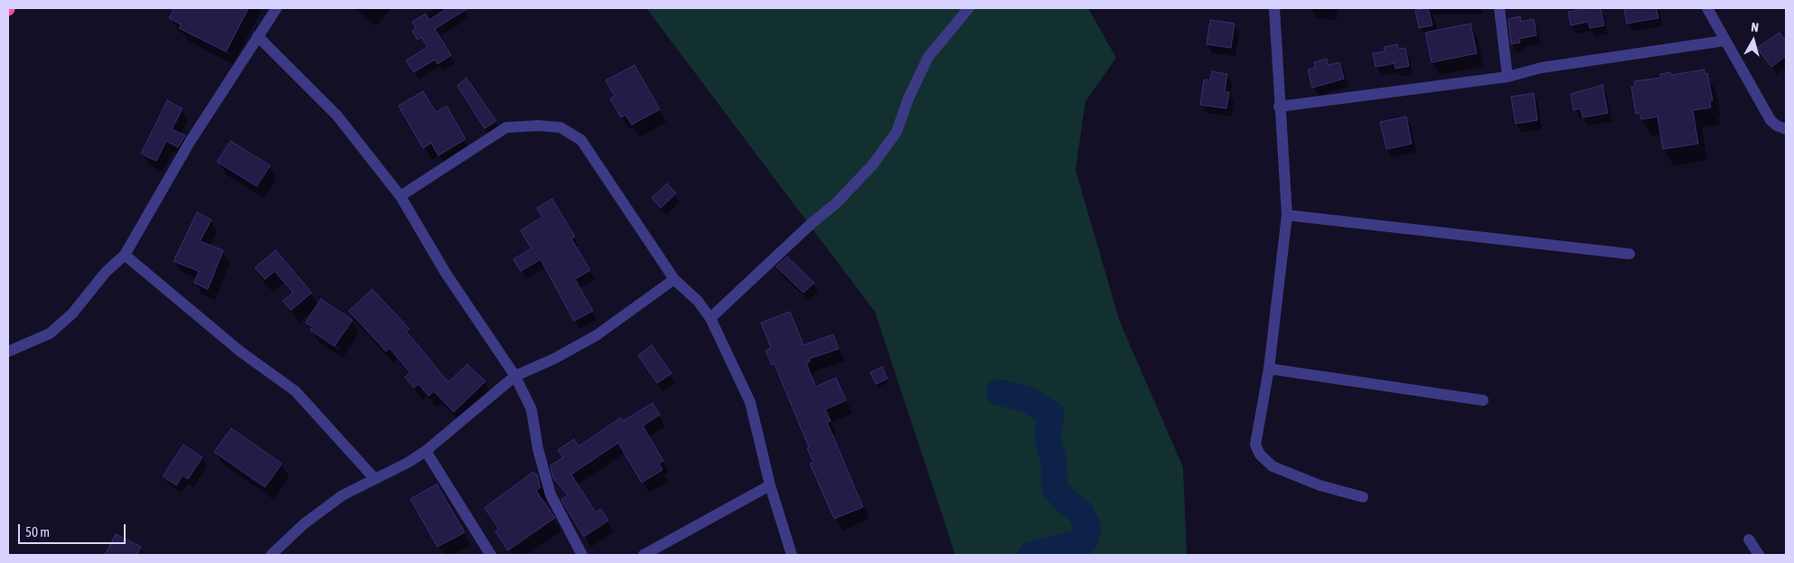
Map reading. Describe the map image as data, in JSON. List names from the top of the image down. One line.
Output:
{"scale_bar":"50 m","north":"top"}
